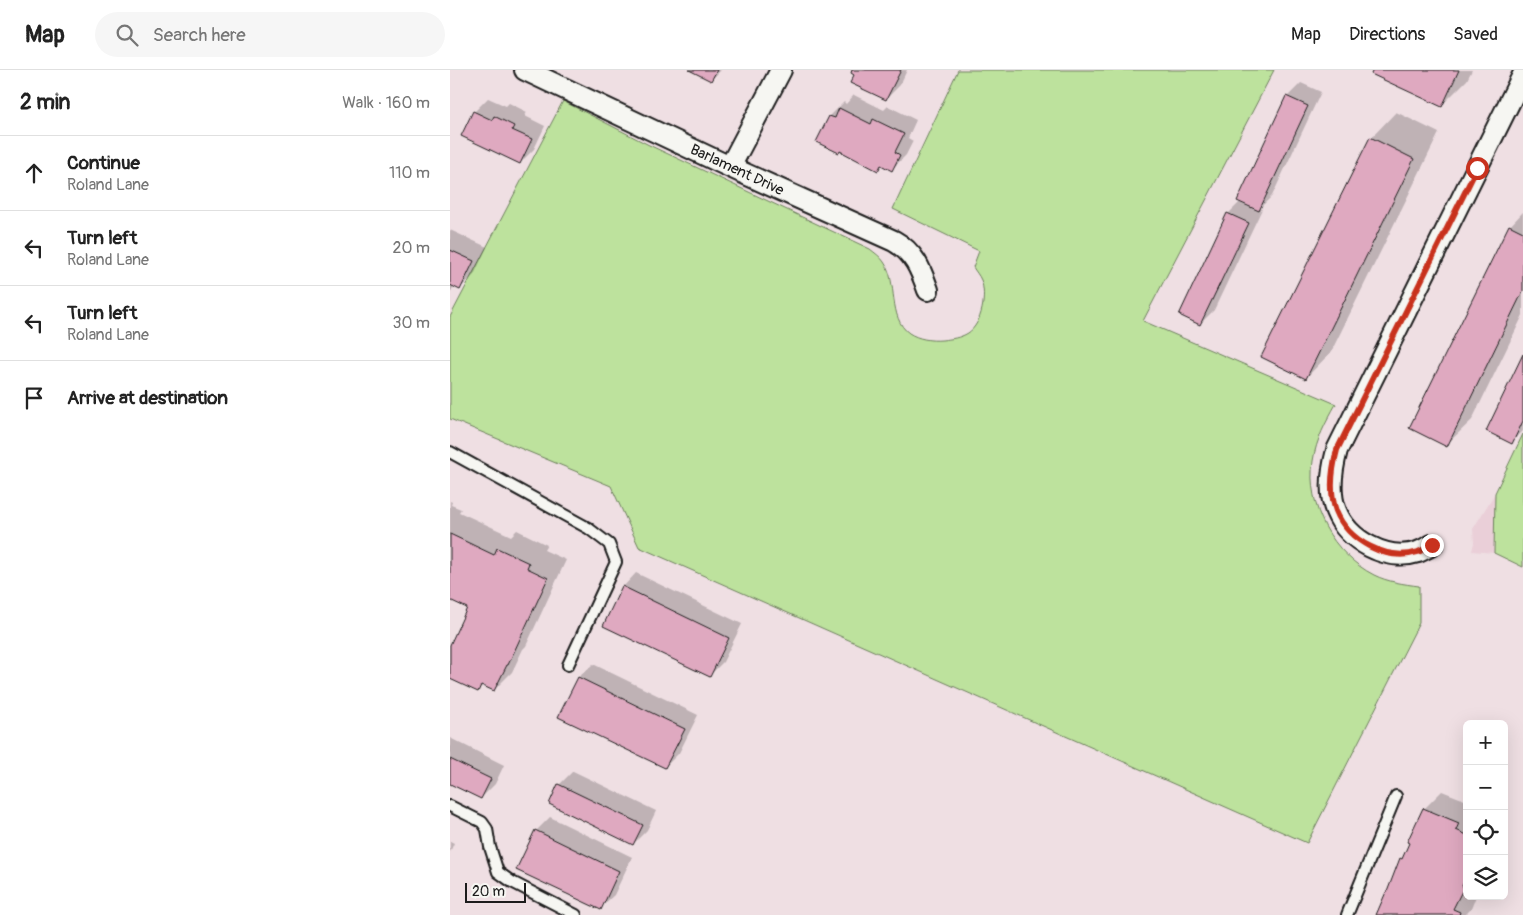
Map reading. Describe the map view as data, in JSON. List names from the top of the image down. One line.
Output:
{"streets":{"street":["Barlament Drive"]},"scale_bar":"20 m","page":{"header":"Map","search":"Search here","nav":["Map","Directions","Saved"],"heading":["2 min","Walk · 160 m"],"list":[["Continue","Roland Lane","110 m"],["Turn left","Roland Lane","20 m"],["Turn left","Roland Lane","30 m"],"Arrive at destination"],"map_buttons":["+","−"],"scale":"20 m"}}
